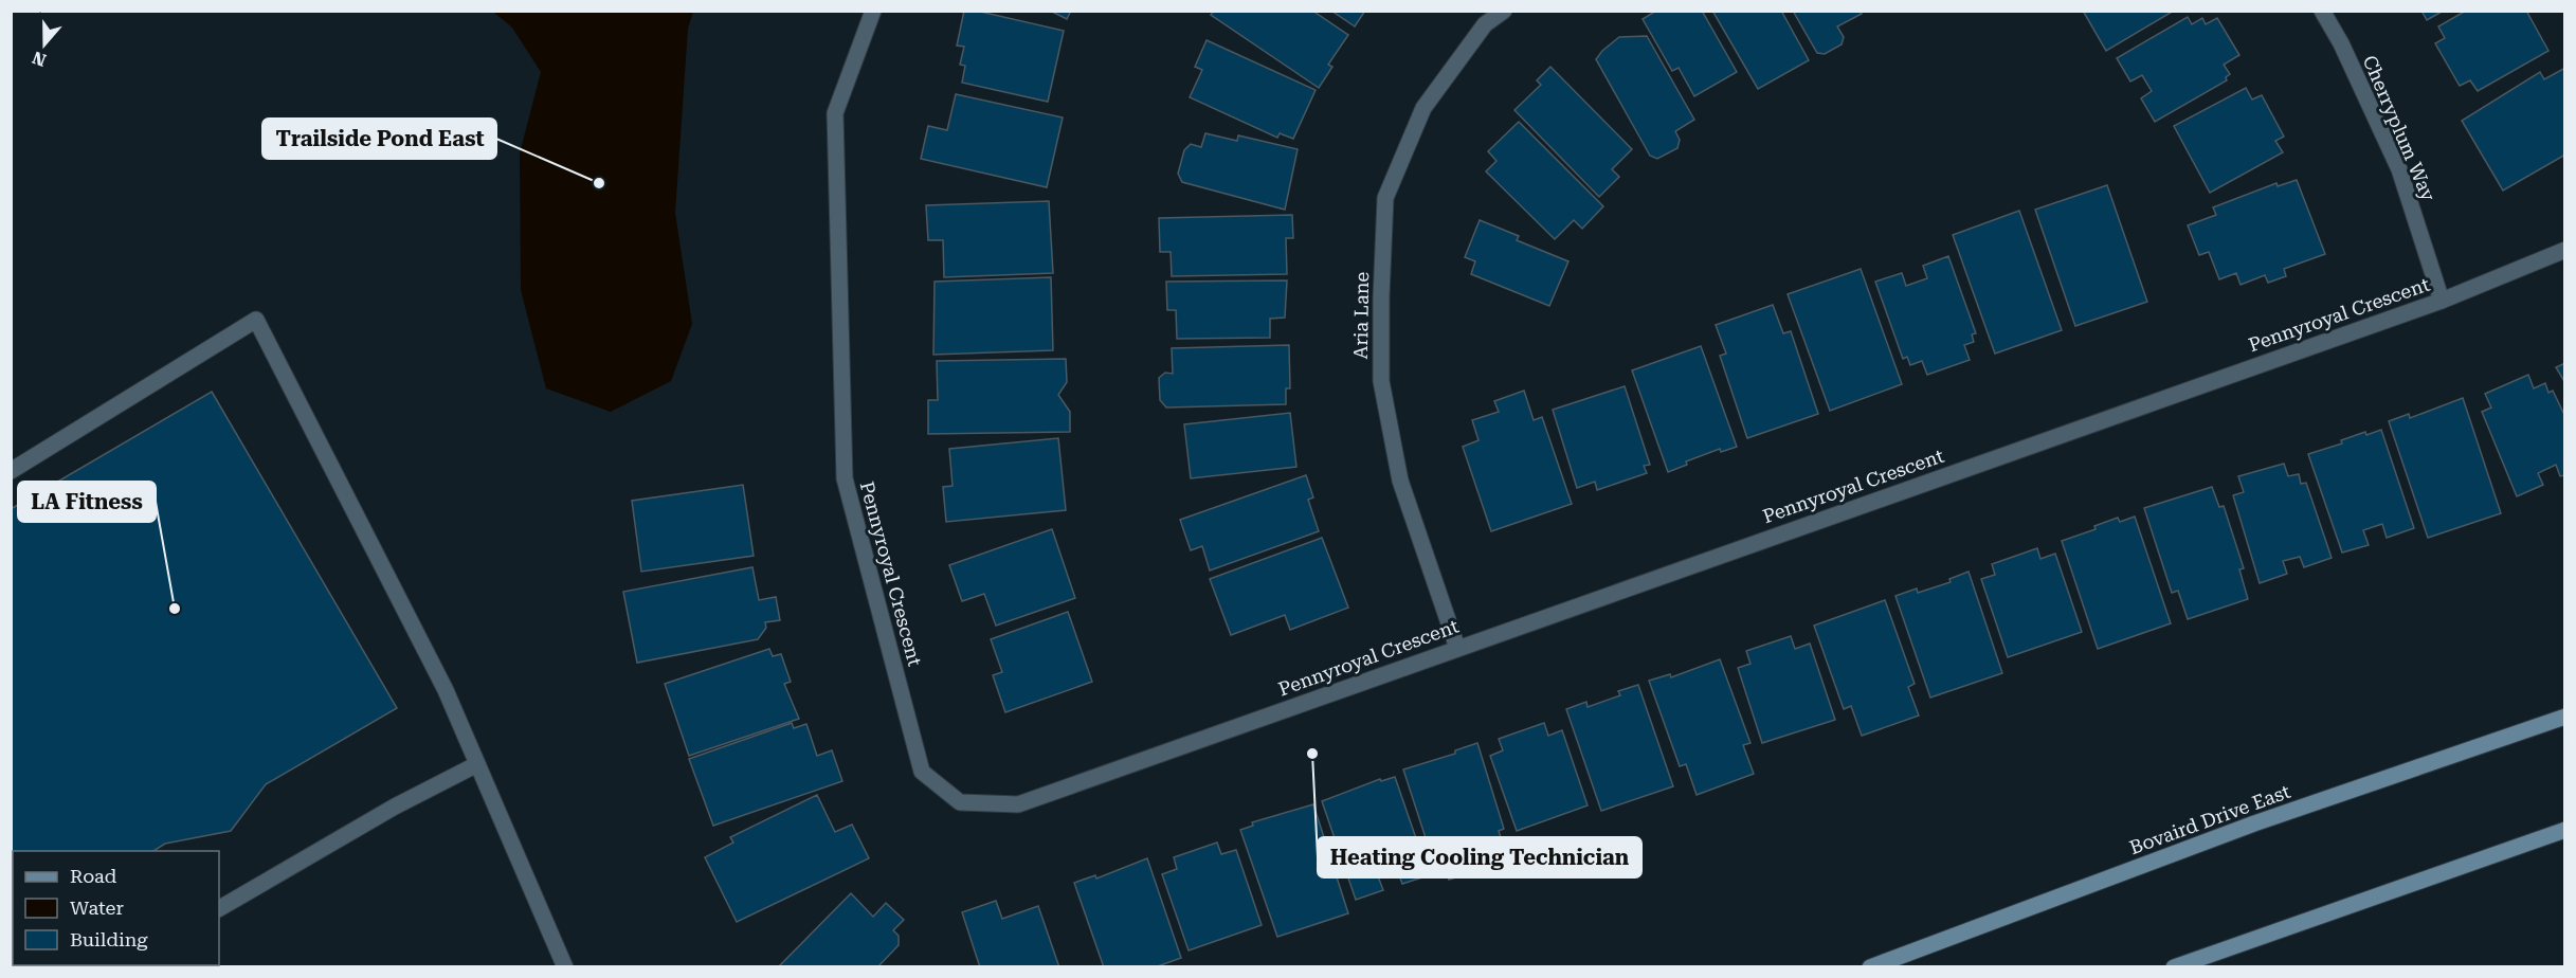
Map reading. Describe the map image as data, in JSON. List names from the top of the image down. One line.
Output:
{"streets":{"main road":["Bovaird Drive East"],"street":["Cherryplum Way","Pennyroyal Crescent","Aria Lane"]},"crossings":[["Cherryplum Way","Pennyroyal Crescent"],["Pennyroyal Crescent","Aria Lane"]],"places":["Trailside Pond East","LA Fitness","Heating Cooling Technician"],"legend":["Road","Water","Building"],"north":"bottom"}
